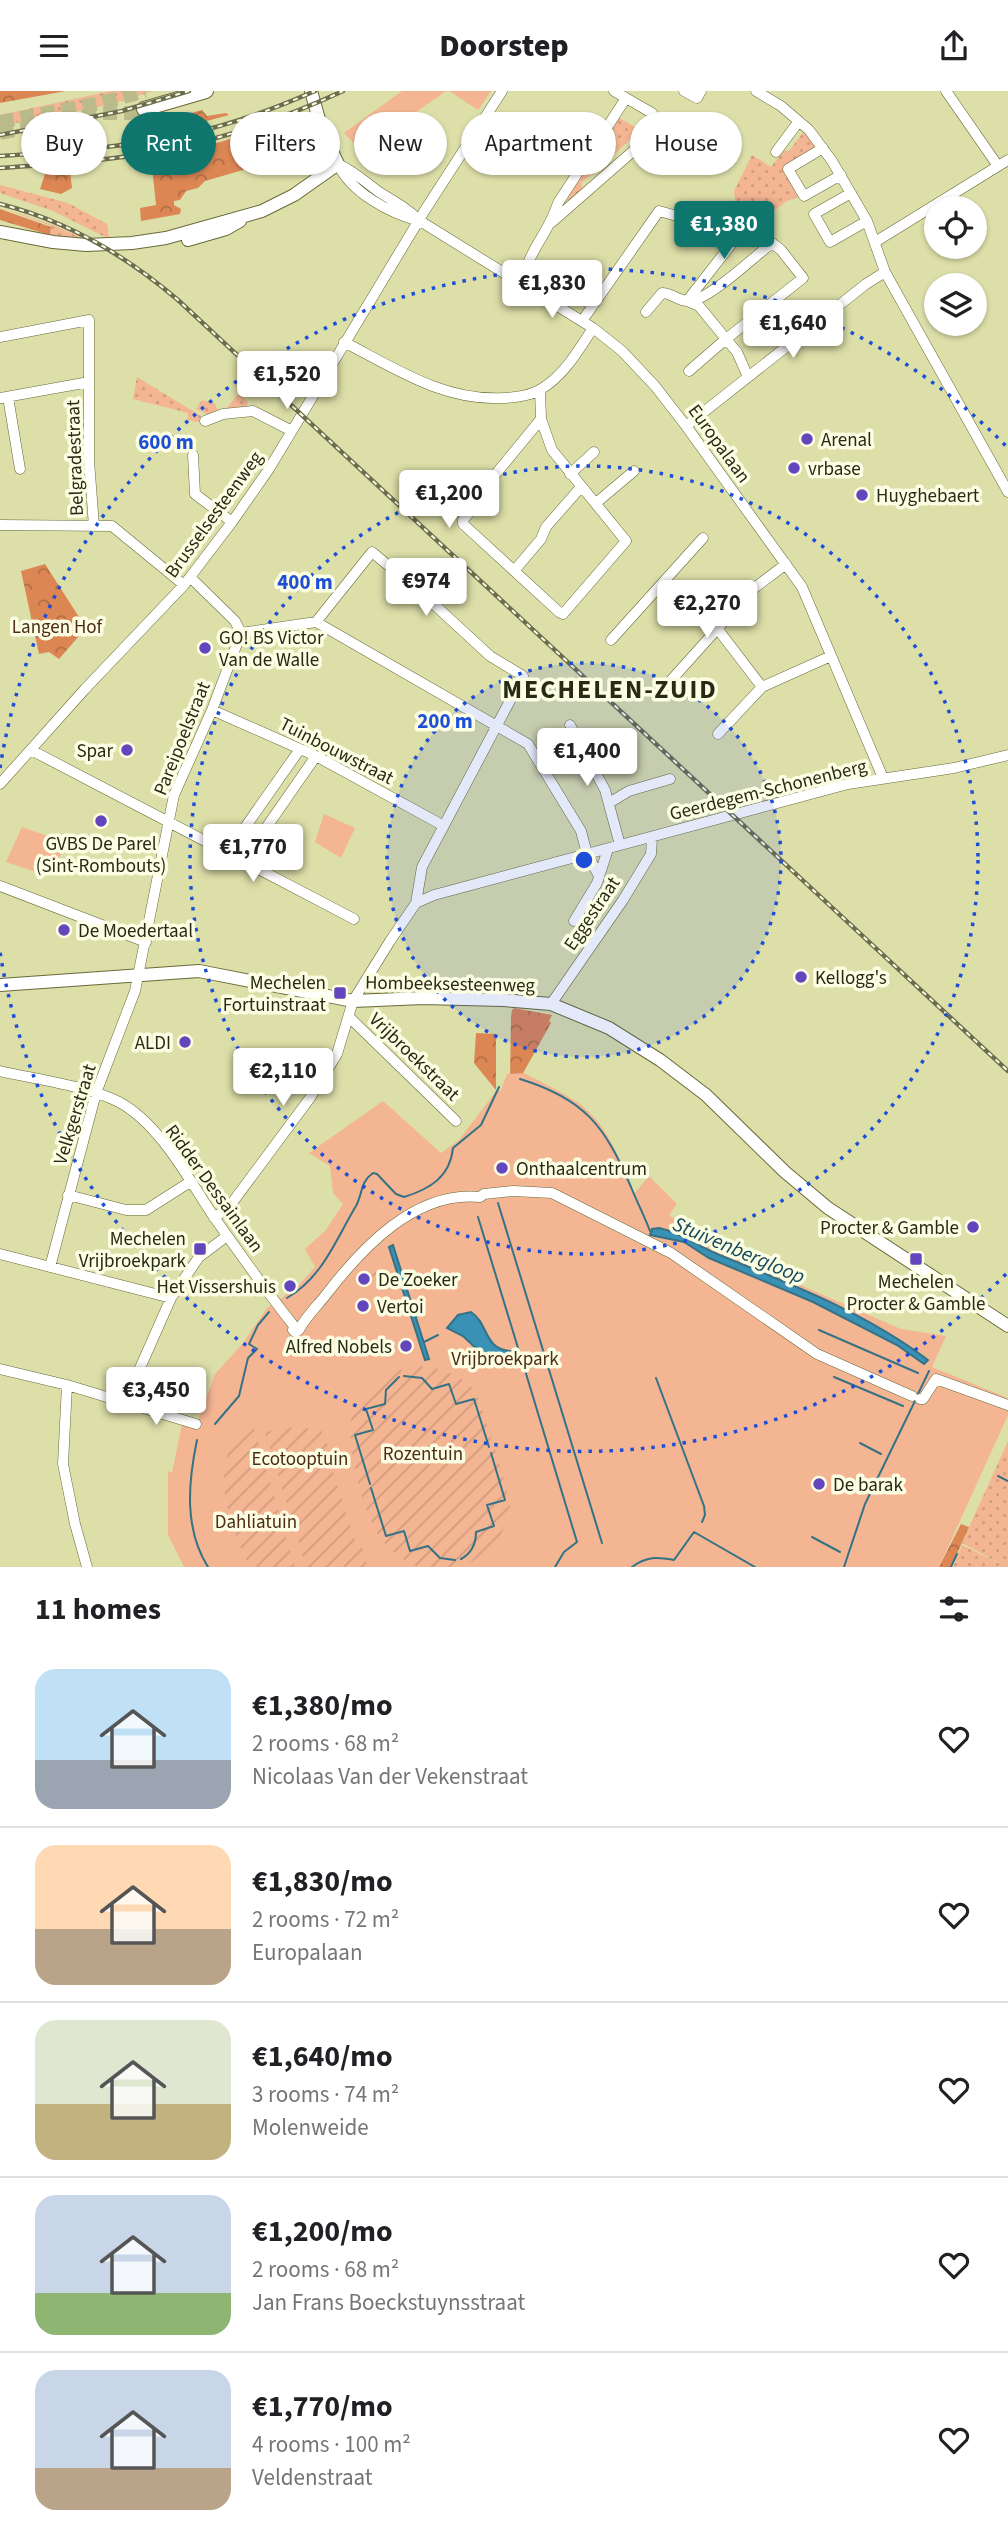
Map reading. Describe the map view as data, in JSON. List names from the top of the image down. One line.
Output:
{"streets":{"main road":["Hombeeksesteenweg"],"street":["Europalaan","Belgradestraat","Brusselsesteenweg","Pareipoelstraat","Tuinbouwstraat","Geerdegem-Schonenberg","Eggestraat","Vrijbroekstraat","Velkgerstraat","Ridder Dessainlaan"]},"crossings":[["Europalaan","Brusselsesteenweg"],["Europalaan","Geerdegem-Schonenberg"],["Belgradestraat","Brusselsesteenweg"],["Pareipoelstraat","Tuinbouwstraat"],["Pareipoelstraat","Hombeeksesteenweg"],["Pareipoelstraat","Velkgerstraat"],["Geerdegem-Schonenberg","Eggestraat"],["Eggestraat","Hombeeksesteenweg"],["Hombeeksesteenweg","Velkgerstraat"],["Velkgerstraat","Ridder Dessainlaan"]],"districts":["MECHELEN-ZUID"],"water":["Stuivenbergloop"],"parks":["Langen Hof","Vrijbroekpark","Rozentuin","Ecotooptuin","Dahliatuin"],"places":{"other":["Arenal","vrbase","Huyghebaert","GO! BS Victor Van de Walle","Spar","GVBS De Parel (Sint-Rombouts)","De Moedertaal","Kellogg's","ALDI","Onthaalcentrum","Procter & Gamble","De Zoeker","Het Vissershuis","Vertoi","Alfred Nobels","De barak"],"transit":["Mechelen Fortuinstraat","Mechelen Vrijbroekpark","Mechelen Procter & Gamble"]},"page":{"header":"Doorstep","chip":["Buy","Rent","Filters","New","Apartment","House"],"price":["€1,380","€1,830","€1,640","€1,520","€1,200","€974","€2,270","€1,400","€1,770","€2,110","€3,450"],"heading":"11 homes","list":[{"name":"€1,380/mo","note":"2 rooms · 68 m² · Nicolaas Van der Vekenstraat"},{"name":"€1,830/mo","note":"2 rooms · 72 m² · Europalaan"},{"name":"€1,640/mo","note":"3 rooms · 74 m² · Molenweide"},{"name":"€1,200/mo","note":"2 rooms · 68 m² · Jan Frans Boeckstuynsstraat"},{"name":"€1,770/mo","note":"4 rooms · 100 m² · Veldenstraat"}]},"rings":["600 m","400 m","200 m"]}
